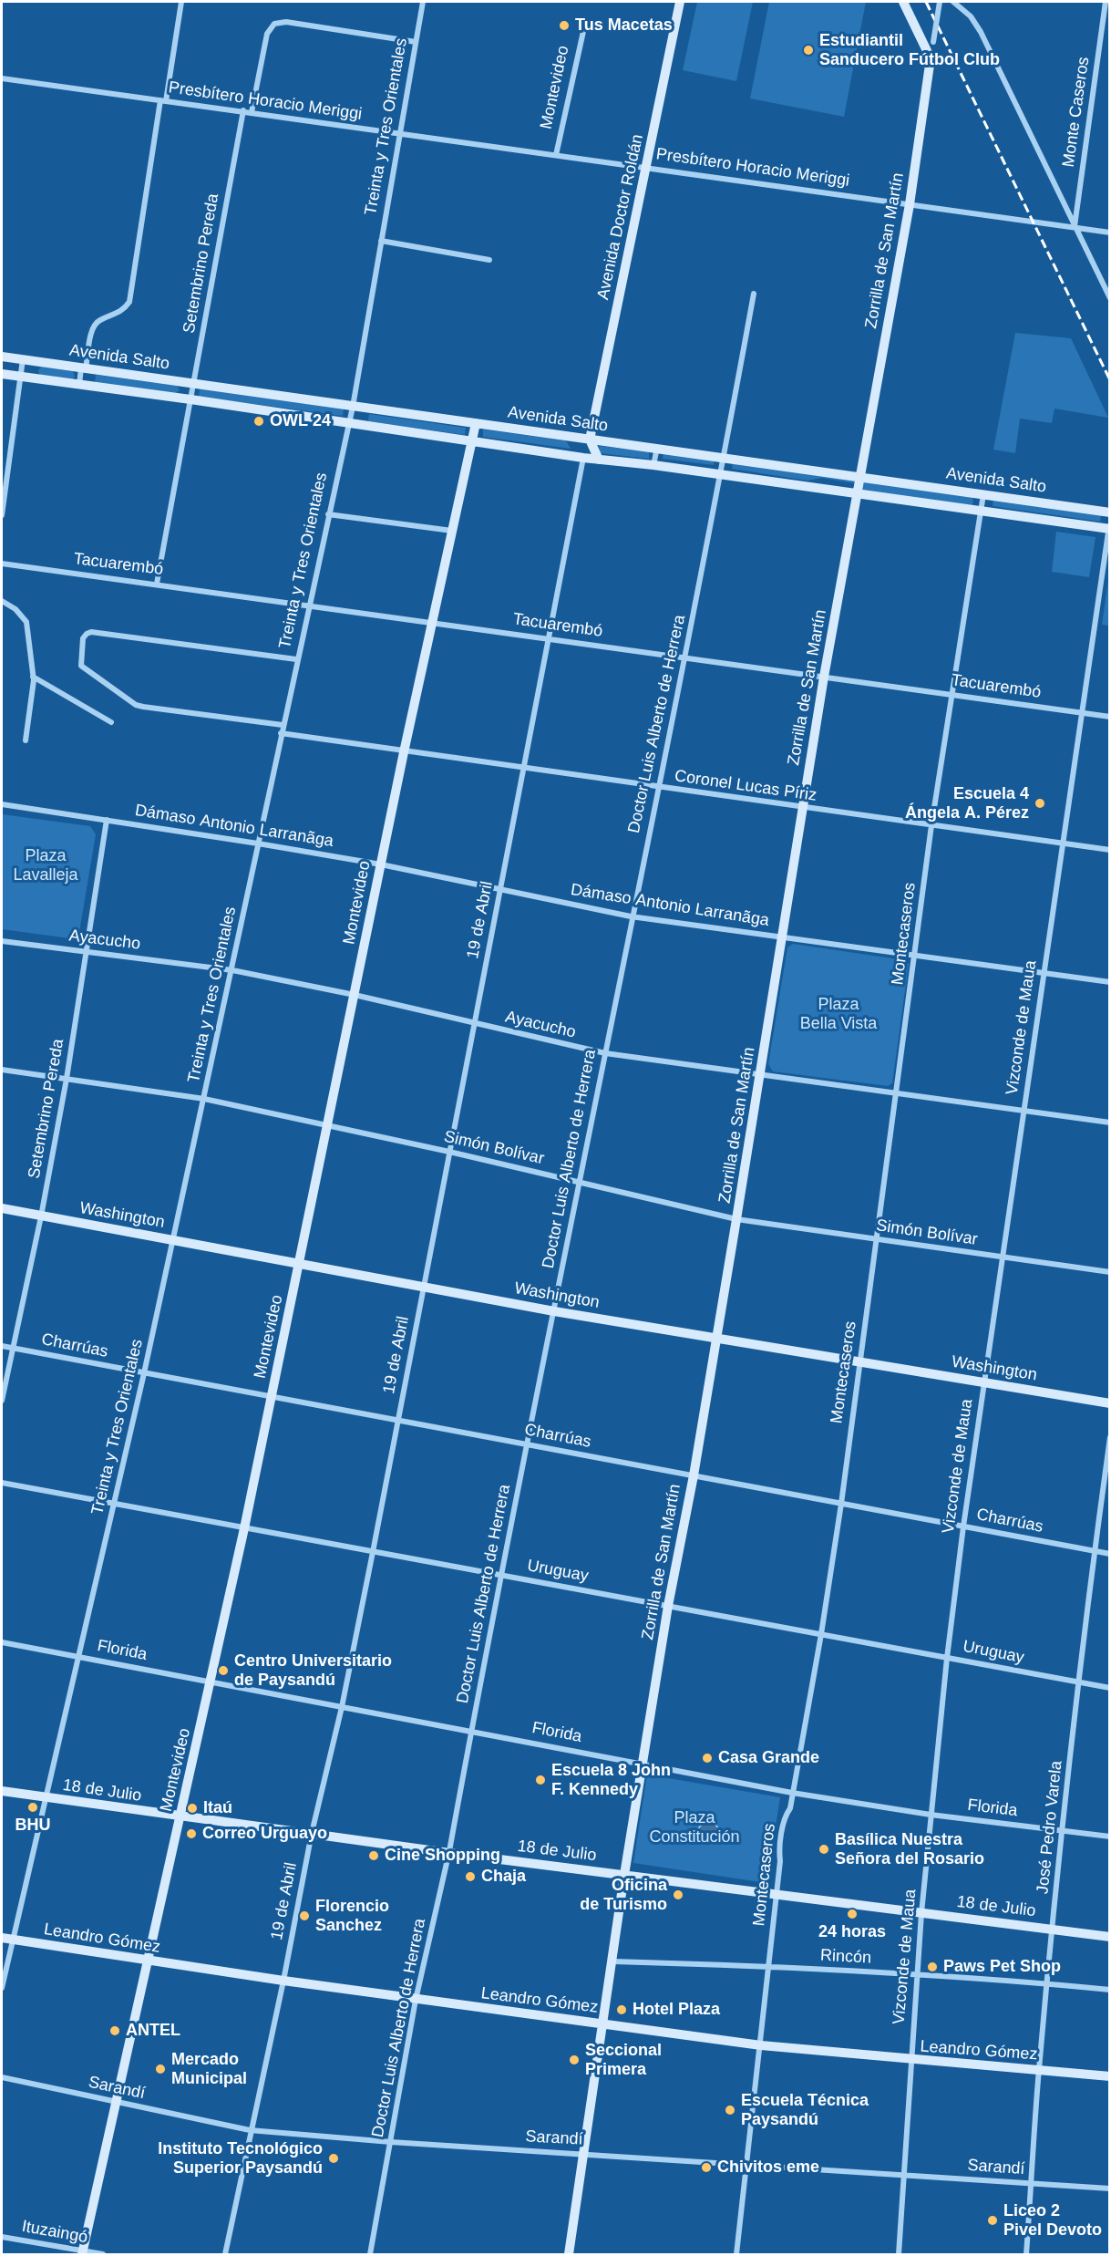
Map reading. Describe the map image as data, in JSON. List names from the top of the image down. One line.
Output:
{"streets":{"street":["Montevideo","Presbítero Horacio Meriggi","Monte Caseros","Treinta y Tres Orientales","Avenida Doctor Roldán","Zorrilla de San Martín","Setembrino Pereda","Avenida Salto","Tacuarembó","Doctor Luis Alberto de Herrera","Coronel Lucas Píriz","Dámaso Antonio Larranãga","19 de Abril","Montecaseros","Ayacucho","Vizconde de Maua","Simón Bolívar","Washington","Charrúas","Uruguay","Florida","18 de Julio","José Pedro Varela","Leandro Gómez","Rincón","Sarandí","Ituzaingó"]},"crossings":[["Montevideo","Presbítero Horacio Meriggi"],["Montevideo","Avenida Salto"],["Montevideo","Tacuarembó"],["Montevideo","Coronel Lucas Píriz"],["Montevideo","Dámaso Antonio Larranãga"],["Montevideo","Ayacucho"],["Montevideo","Simón Bolívar"],["Montevideo","Washington"],["Montevideo","Charrúas"],["Montevideo","Uruguay"],["Montevideo","Florida"],["Montevideo","18 de Julio"],["Montevideo","Leandro Gómez"],["Montevideo","Sarandí"],["Montevideo","Ituzaingó"],["Presbítero Horacio Meriggi","Monte Caseros"],["Presbítero Horacio Meriggi","Treinta y Tres Orientales"],["Presbítero Horacio Meriggi","Avenida Doctor Roldán"],["Presbítero Horacio Meriggi","Zorrilla de San Martín"],["Presbítero Horacio Meriggi","Setembrino Pereda"],["Treinta y Tres Orientales","Avenida Salto"],["Treinta y Tres Orientales","Tacuarembó"],["Treinta y Tres Orientales","Coronel Lucas Píriz"],["Treinta y Tres Orientales","Dámaso Antonio Larranãga"],["Treinta y Tres Orientales","Ayacucho"],["Treinta y Tres Orientales","Simón Bolívar"],["Treinta y Tres Orientales","Washington"],["Treinta y Tres Orientales","Charrúas"],["Treinta y Tres Orientales","Uruguay"],["Treinta y Tres Orientales","Florida"],["Treinta y Tres Orientales","18 de Julio"],["Treinta y Tres Orientales","Leandro Gómez"],["Avenida Doctor Roldán","Avenida Salto"],["Zorrilla de San Martín","Avenida Salto"],["Zorrilla de San Martín","Tacuarembó"],["Zorrilla de San Martín","Coronel Lucas Píriz"],["Zorrilla de San Martín","Dámaso Antonio Larranãga"],["Zorrilla de San Martín","Ayacucho"],["Zorrilla de San Martín","Simón Bolívar"],["Zorrilla de San Martín","Washington"],["Zorrilla de San Martín","Charrúas"],["Zorrilla de San Martín","Uruguay"],["Zorrilla de San Martín","Florida"],["Zorrilla de San Martín","18 de Julio"],["Zorrilla de San Martín","Leandro Gómez"],["Zorrilla de San Martín","Rincón"],["Zorrilla de San Martín","Sarandí"],["Setembrino Pereda","Avenida Salto"],["Setembrino Pereda","Tacuarembó"],["Setembrino Pereda","Dámaso Antonio Larranãga"],["Setembrino Pereda","Ayacucho"],["Setembrino Pereda","Simón Bolívar"],["Setembrino Pereda","Washington"],["Setembrino Pereda","Charrúas"],["Avenida Salto","Doctor Luis Alberto de Herrera"],["Avenida Salto","19 de Abril"],["Avenida Salto","Montecaseros"],["Avenida Salto","Vizconde de Maua"],["Tacuarembó","Doctor Luis Alberto de Herrera"],["Tacuarembó","19 de Abril"],["Tacuarembó","Montecaseros"],["Tacuarembó","Vizconde de Maua"],["Doctor Luis Alberto de Herrera","Coronel Lucas Píriz"],["Doctor Luis Alberto de Herrera","Dámaso Antonio Larranãga"],["Doctor Luis Alberto de Herrera","Ayacucho"],["Doctor Luis Alberto de Herrera","Simón Bolívar"],["Doctor Luis Alberto de Herrera","Washington"],["Doctor Luis Alberto de Herrera","Charrúas"],["Doctor Luis Alberto de Herrera","Uruguay"],["Doctor Luis Alberto de Herrera","Florida"],["Doctor Luis Alberto de Herrera","18 de Julio"],["Doctor Luis Alberto de Herrera","Leandro Gómez"],["Doctor Luis Alberto de Herrera","Sarandí"],["Coronel Lucas Píriz","19 de Abril"],["Coronel Lucas Píriz","Montecaseros"],["Coronel Lucas Píriz","Vizconde de Maua"],["Dámaso Antonio Larranãga","19 de Abril"],["Dámaso Antonio Larranãga","Montecaseros"],["Dámaso Antonio Larranãga","Vizconde de Maua"],["19 de Abril","Ayacucho"],["19 de Abril","Simón Bolívar"],["19 de Abril","Washington"],["19 de Abril","Charrúas"],["19 de Abril","Uruguay"],["19 de Abril","Florida"],["19 de Abril","18 de Julio"],["19 de Abril","Leandro Gómez"],["19 de Abril","Sarandí"],["Montecaseros","Ayacucho"],["Montecaseros","Simón Bolívar"],["Montecaseros","Washington"],["Montecaseros","Charrúas"],["Montecaseros","Uruguay"],["Montecaseros","Florida"],["Montecaseros","18 de Julio"],["Montecaseros","Leandro Gómez"],["Montecaseros","Rincón"],["Montecaseros","Sarandí"],["Ayacucho","Vizconde de Maua"],["Vizconde de Maua","Simón Bolívar"],["Vizconde de Maua","Washington"],["Vizconde de Maua","Charrúas"],["Vizconde de Maua","Uruguay"],["Vizconde de Maua","Florida"],["Vizconde de Maua","18 de Julio"],["Vizconde de Maua","Leandro Gómez"],["Vizconde de Maua","Rincón"],["Vizconde de Maua","Sarandí"],["Charrúas","José Pedro Varela"],["Uruguay","José Pedro Varela"],["Florida","José Pedro Varela"],["18 de Julio","José Pedro Varela"],["José Pedro Varela","Leandro Gómez"],["José Pedro Varela","Rincón"],["José Pedro Varela","Sarandí"]],"parks":["Plaza Lavalleja","Plaza Bella Vista","Plaza Constitución"],"places":["Tus Macetas","Estudiantil Sanducero Fútbol Club","OWL 24","Escuela 4 Ángela A. Pérez","Centro Universitario de Paysandú","Casa Grande","Escuela 8 John F. Kennedy","BHU","Itaú","Correo Urguayo","Basílica Nuestra Señora del Rosario","Cine Shopping","Chaja","Oficina de Turismo","24 horas","Florencio Sanchez","Paws Pet Shop","Hotel Plaza","ANTEL","Seccional Primera","Mercado Municipal","Escuela Técnica Paysandú","Instituto Tecnológico Superior Paysandú","Chivitos eme","Liceo 2 Pivel Devoto"]}
